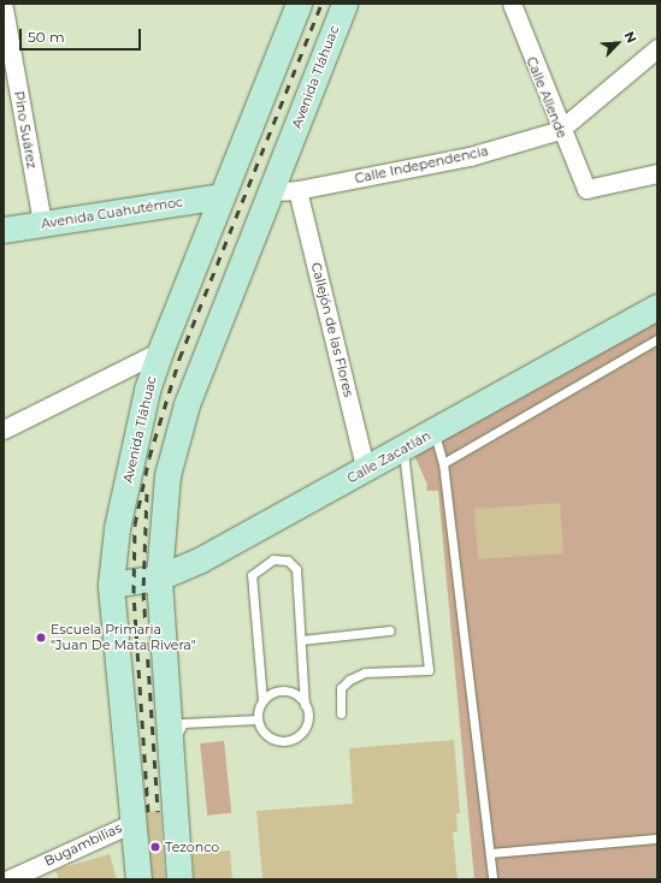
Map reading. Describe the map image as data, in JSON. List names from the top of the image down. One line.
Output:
{"streets":{"main road":["Avenida Tláhuac","Avenida Cuahutémoc","Calle Zacatlán"],"street":["Calle Allende","Pino Suárez","Calle Independencia","Callejón de las Flores","Bugambilias"]},"crossings":[["Avenida Tláhuac","Calle Independencia"],["Avenida Tláhuac","Avenida Cuahutémoc"],["Avenida Tláhuac","Calle Zacatlán"],["Avenida Tláhuac","Bugambilias"],["Calle Allende","Calle Independencia"],["Pino Suárez","Avenida Cuahutémoc"],["Calle Independencia","Callejón de las Flores"],["Callejón de las Flores","Calle Zacatlán"]],"places":["Escuela Primaria \"Juan De Mata Rivera\"","Tezonco"],"scale_bar":"50 m","north":"top right"}
